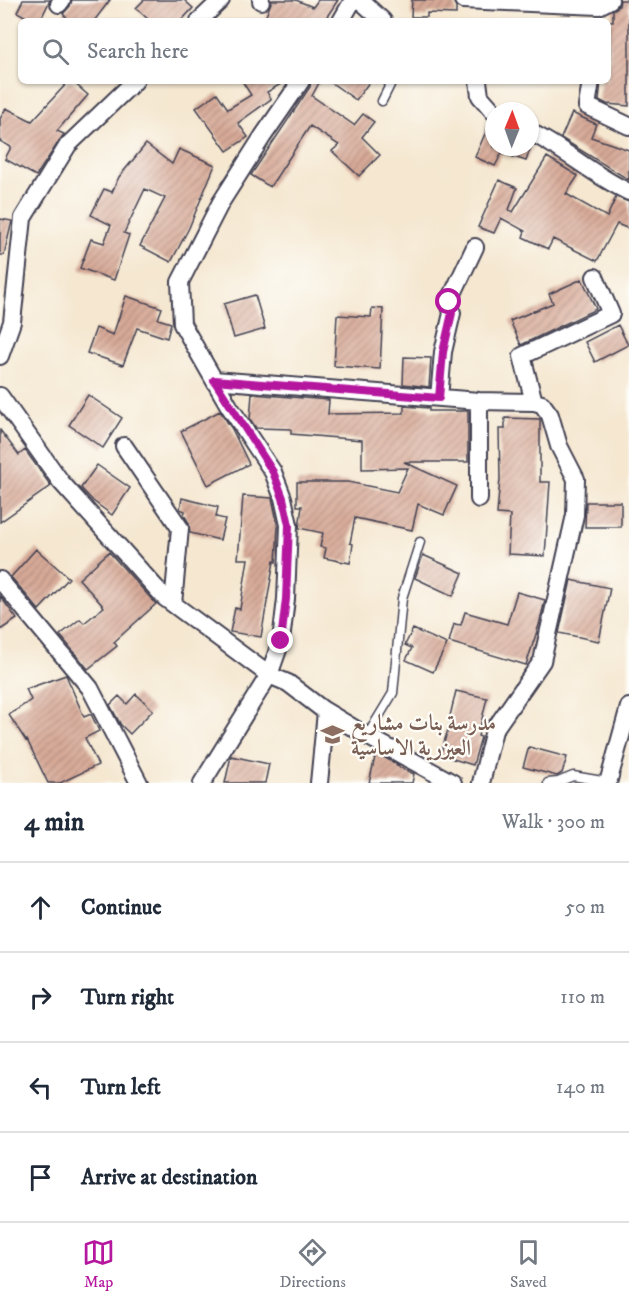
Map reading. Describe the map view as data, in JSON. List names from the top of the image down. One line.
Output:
{"places":{"school or university":["مدرسة بنات مشاريع العيزرية الاساسية"]},"north":"top","page":{"search":"Search here","heading":["4 min","Walk · 300 m"],"list":[["Continue","50 m"],["Turn right","110 m"],["Turn left","140 m"],"Arrive at destination"],"nav":["Map","Directions","Saved"]}}
